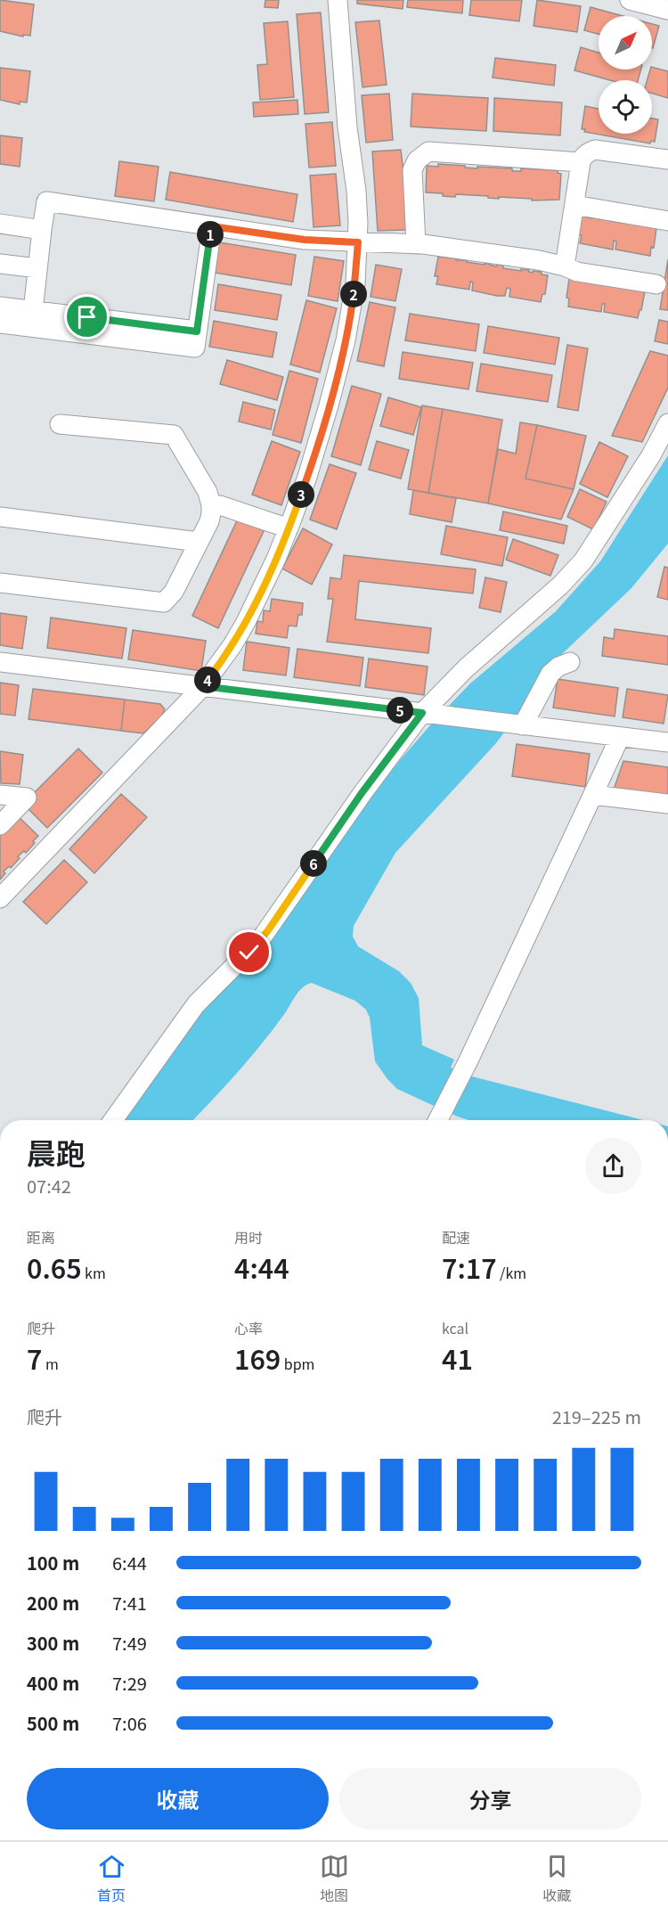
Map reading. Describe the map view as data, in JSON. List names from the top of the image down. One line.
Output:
{"north":"top right","page":{"pins":["1","2","3","4","5","6"],"heading":["晨跑","07:42"],"stats":[["距离","0.65 km"],["用时","4:44"],["配速","7:17 /km"],["爬升","7 m"],["心率","169 bpm"],["kcal","41"]],"chart":["爬升","219–225 m"],"list":[{"name":"100 m","note":"6:44"},{"name":"200 m","note":"7:41"},{"name":"300 m","note":"7:49"},{"name":"400 m","note":"7:29"},{"name":"500 m","note":"7:06"}],"buttons":["收藏","分享"],"tabs":["首页","地图","收藏"]}}
